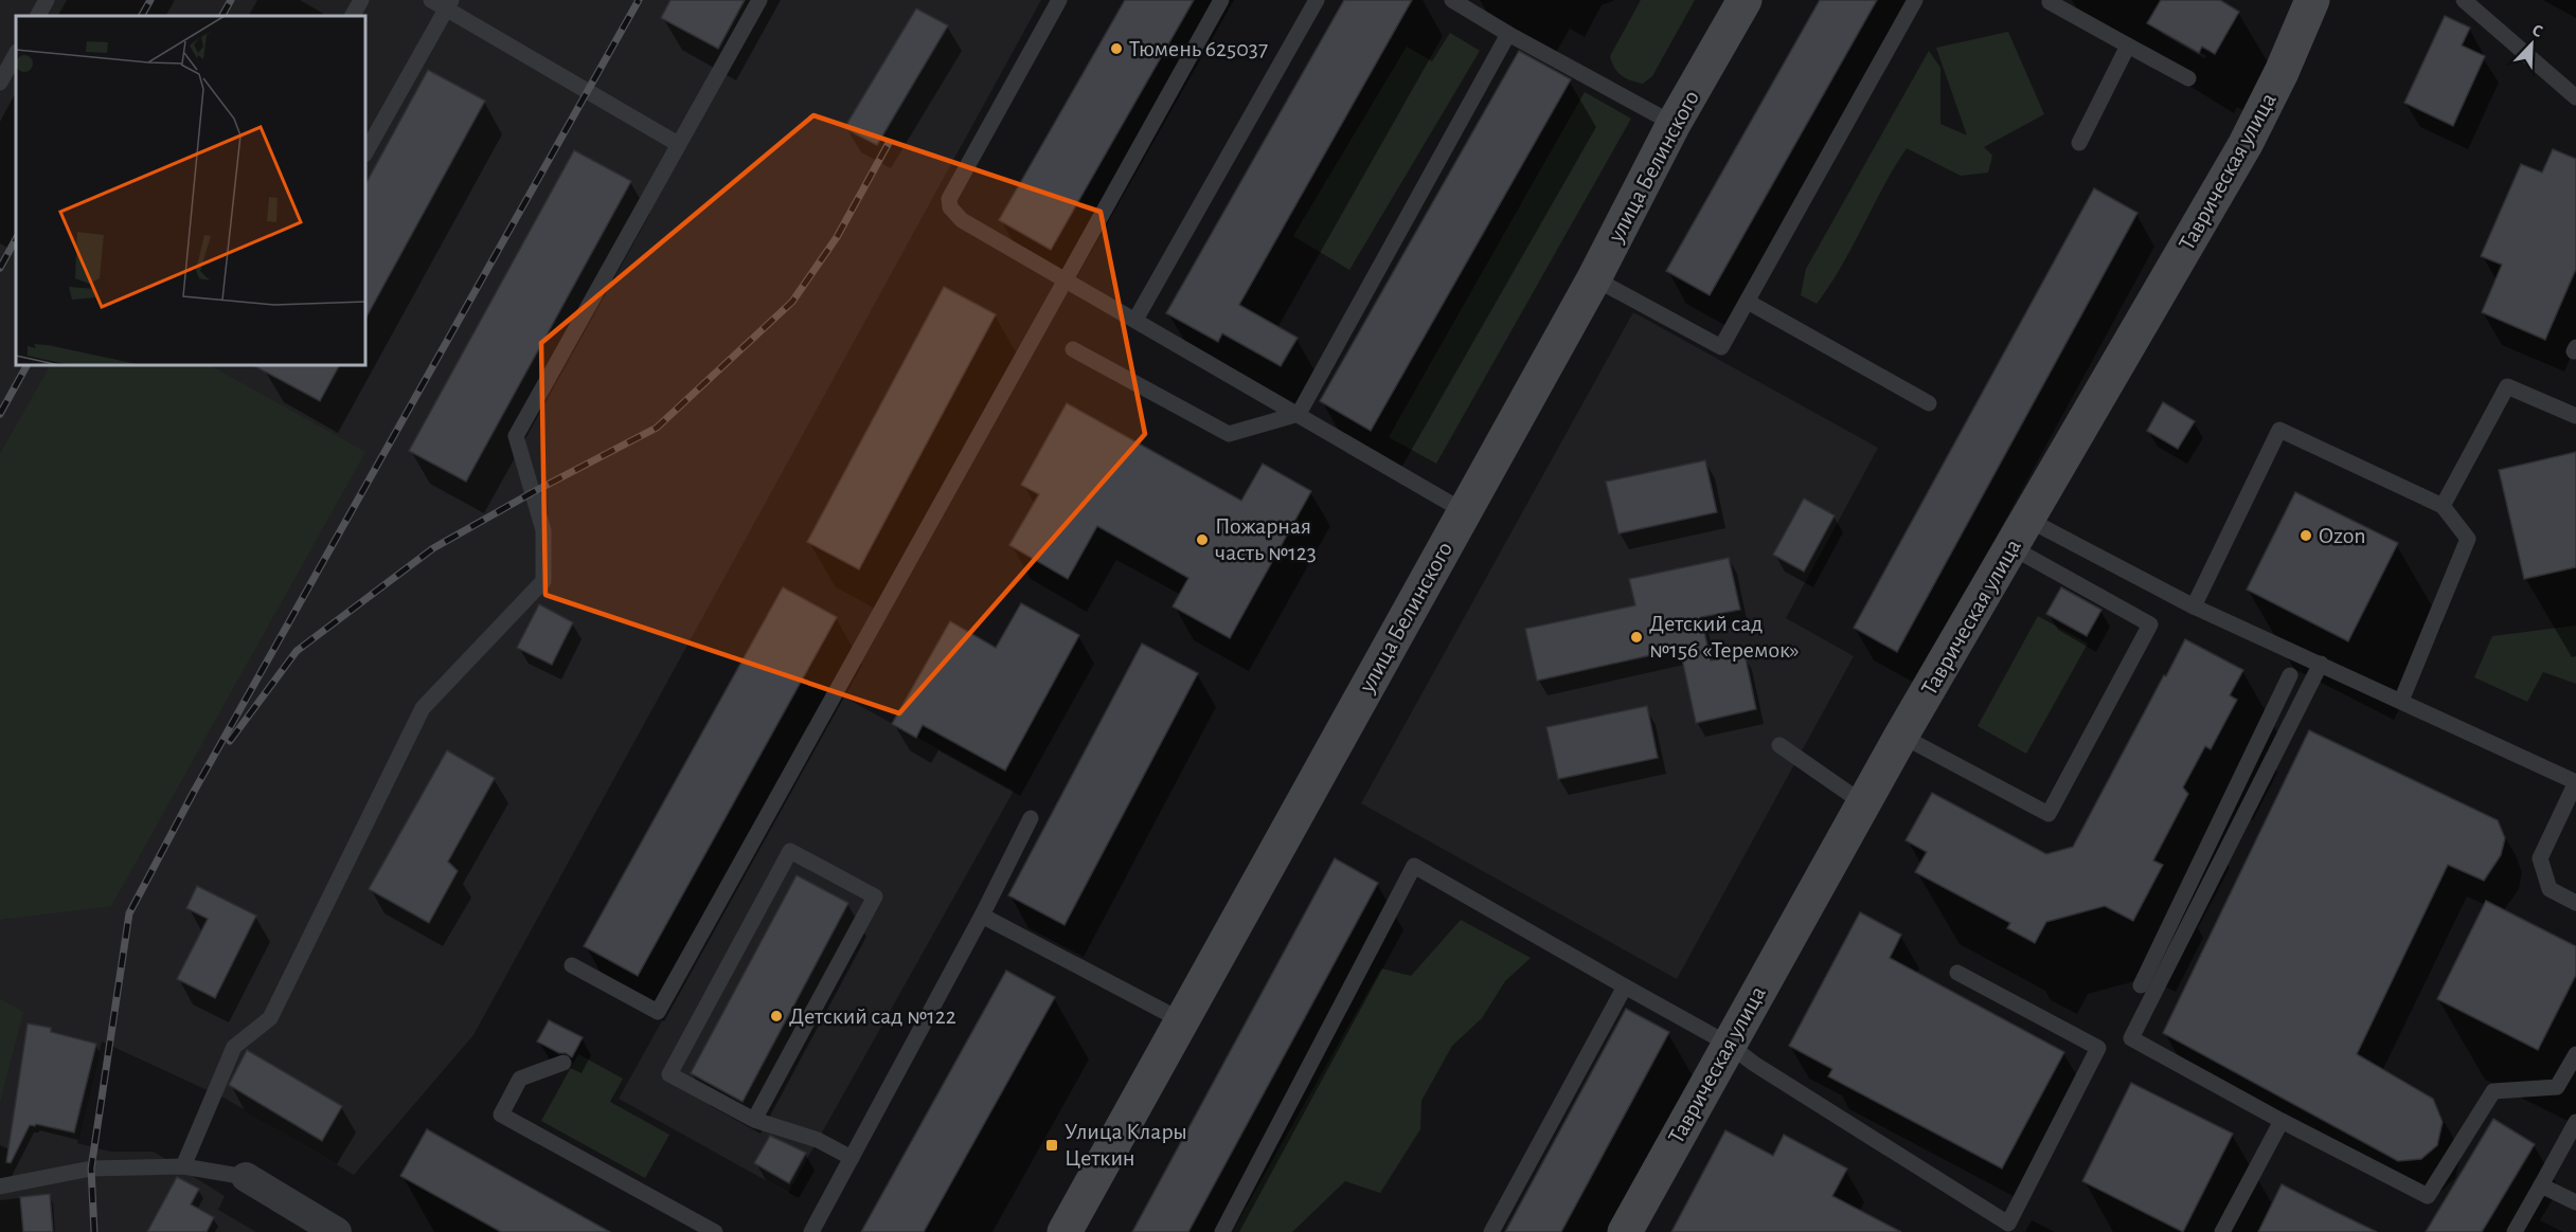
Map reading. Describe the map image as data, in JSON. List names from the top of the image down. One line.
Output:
{"streets":{"street":["улица Белинского","Таврическая улица"]},"places":{"other":["Тюмень 625037","Ozon","Пожарная часть №123","Детский сад №156 «Теремок»","Детский сад №122"],"transit":["Улица Клары Цеткин"]},"north":"top right"}
